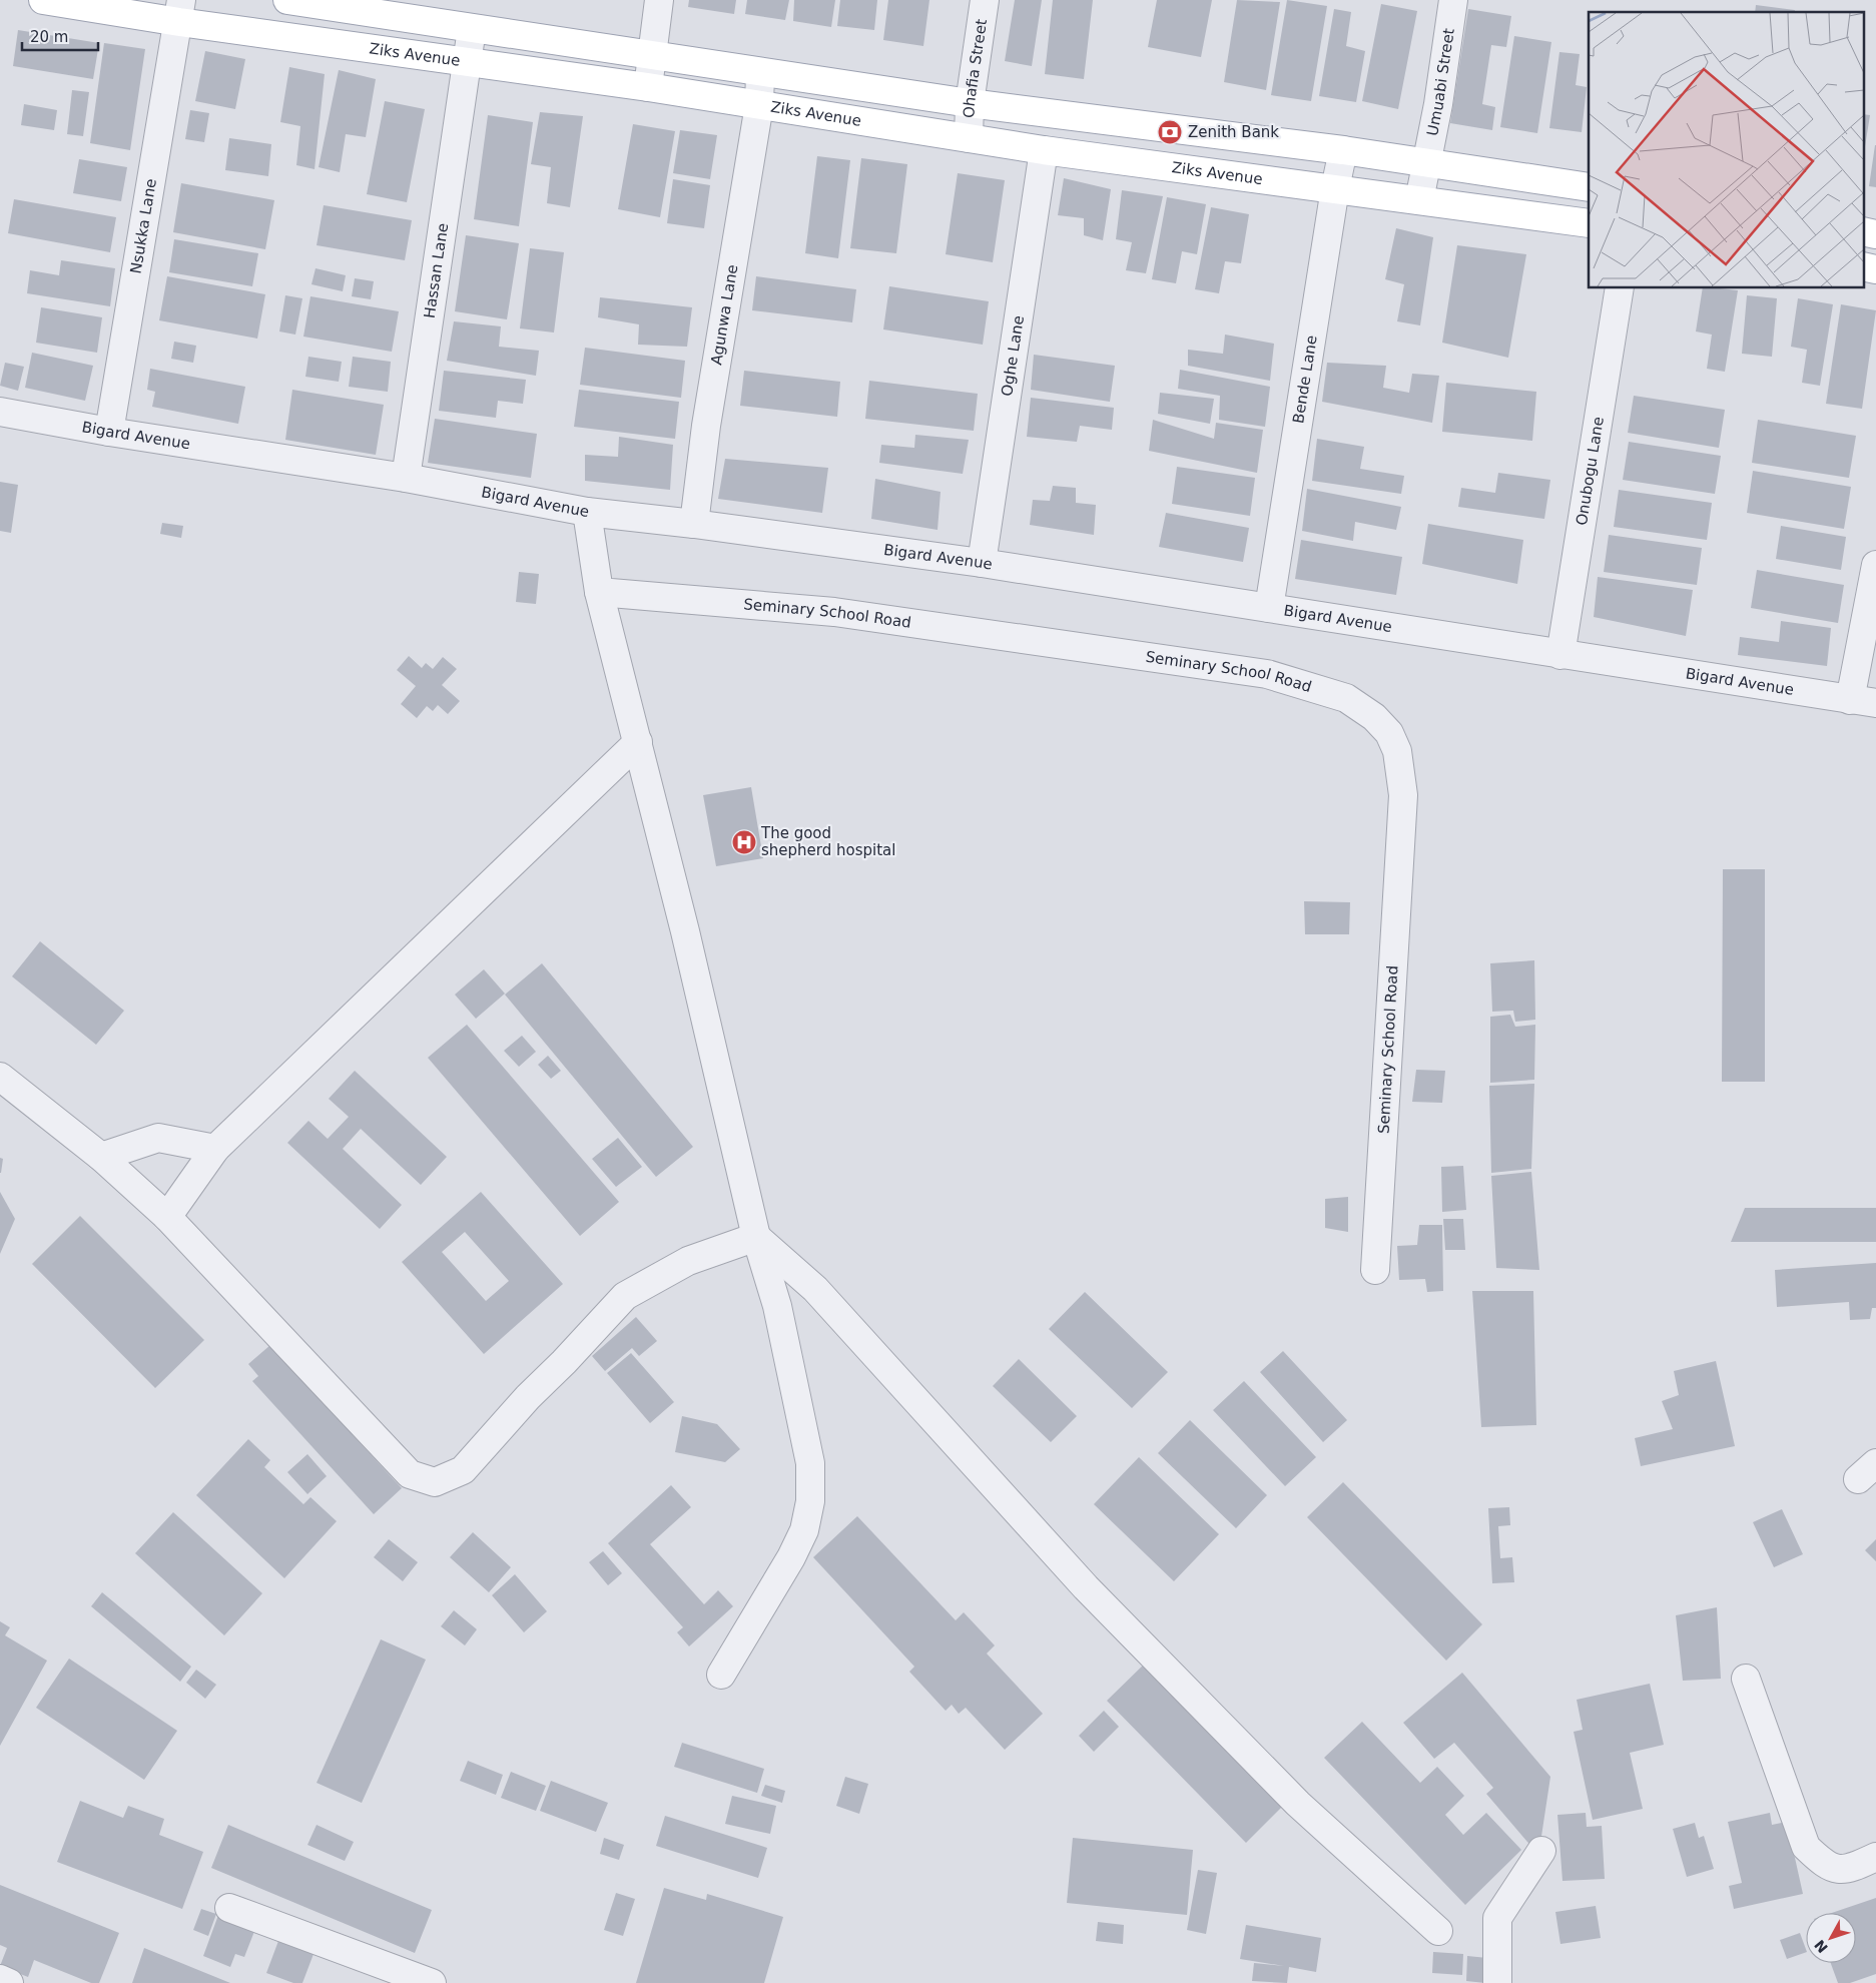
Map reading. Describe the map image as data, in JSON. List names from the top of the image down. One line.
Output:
{"streets":{"main road":["Ziks Avenue"],"street":["Ohafia Street","Umuabi Street","Nsukka Lane","Hassan Lane","Agunwa Lane","Oghe Lane","Bende Lane","Bigard Avenue","Onubogu Lane","Seminary School Road"]},"crossings":[["Ziks Avenue","Ohafia Street"],["Ziks Avenue","Umuabi Street"],["Ziks Avenue","Nsukka Lane"],["Ziks Avenue","Hassan Lane"],["Ziks Avenue","Agunwa Lane"],["Ziks Avenue","Oghe Lane"],["Ziks Avenue","Bende Lane"],["Nsukka Lane","Bigard Avenue"],["Hassan Lane","Bigard Avenue"],["Agunwa Lane","Bigard Avenue"],["Oghe Lane","Bigard Avenue"],["Bende Lane","Bigard Avenue"],["Bigard Avenue","Onubogu Lane"]],"places":{"bank":["Zenith Bank"],"hospital":["The good shepherd hospital"]},"scale_bar":"20 m","north":"bottom left"}
